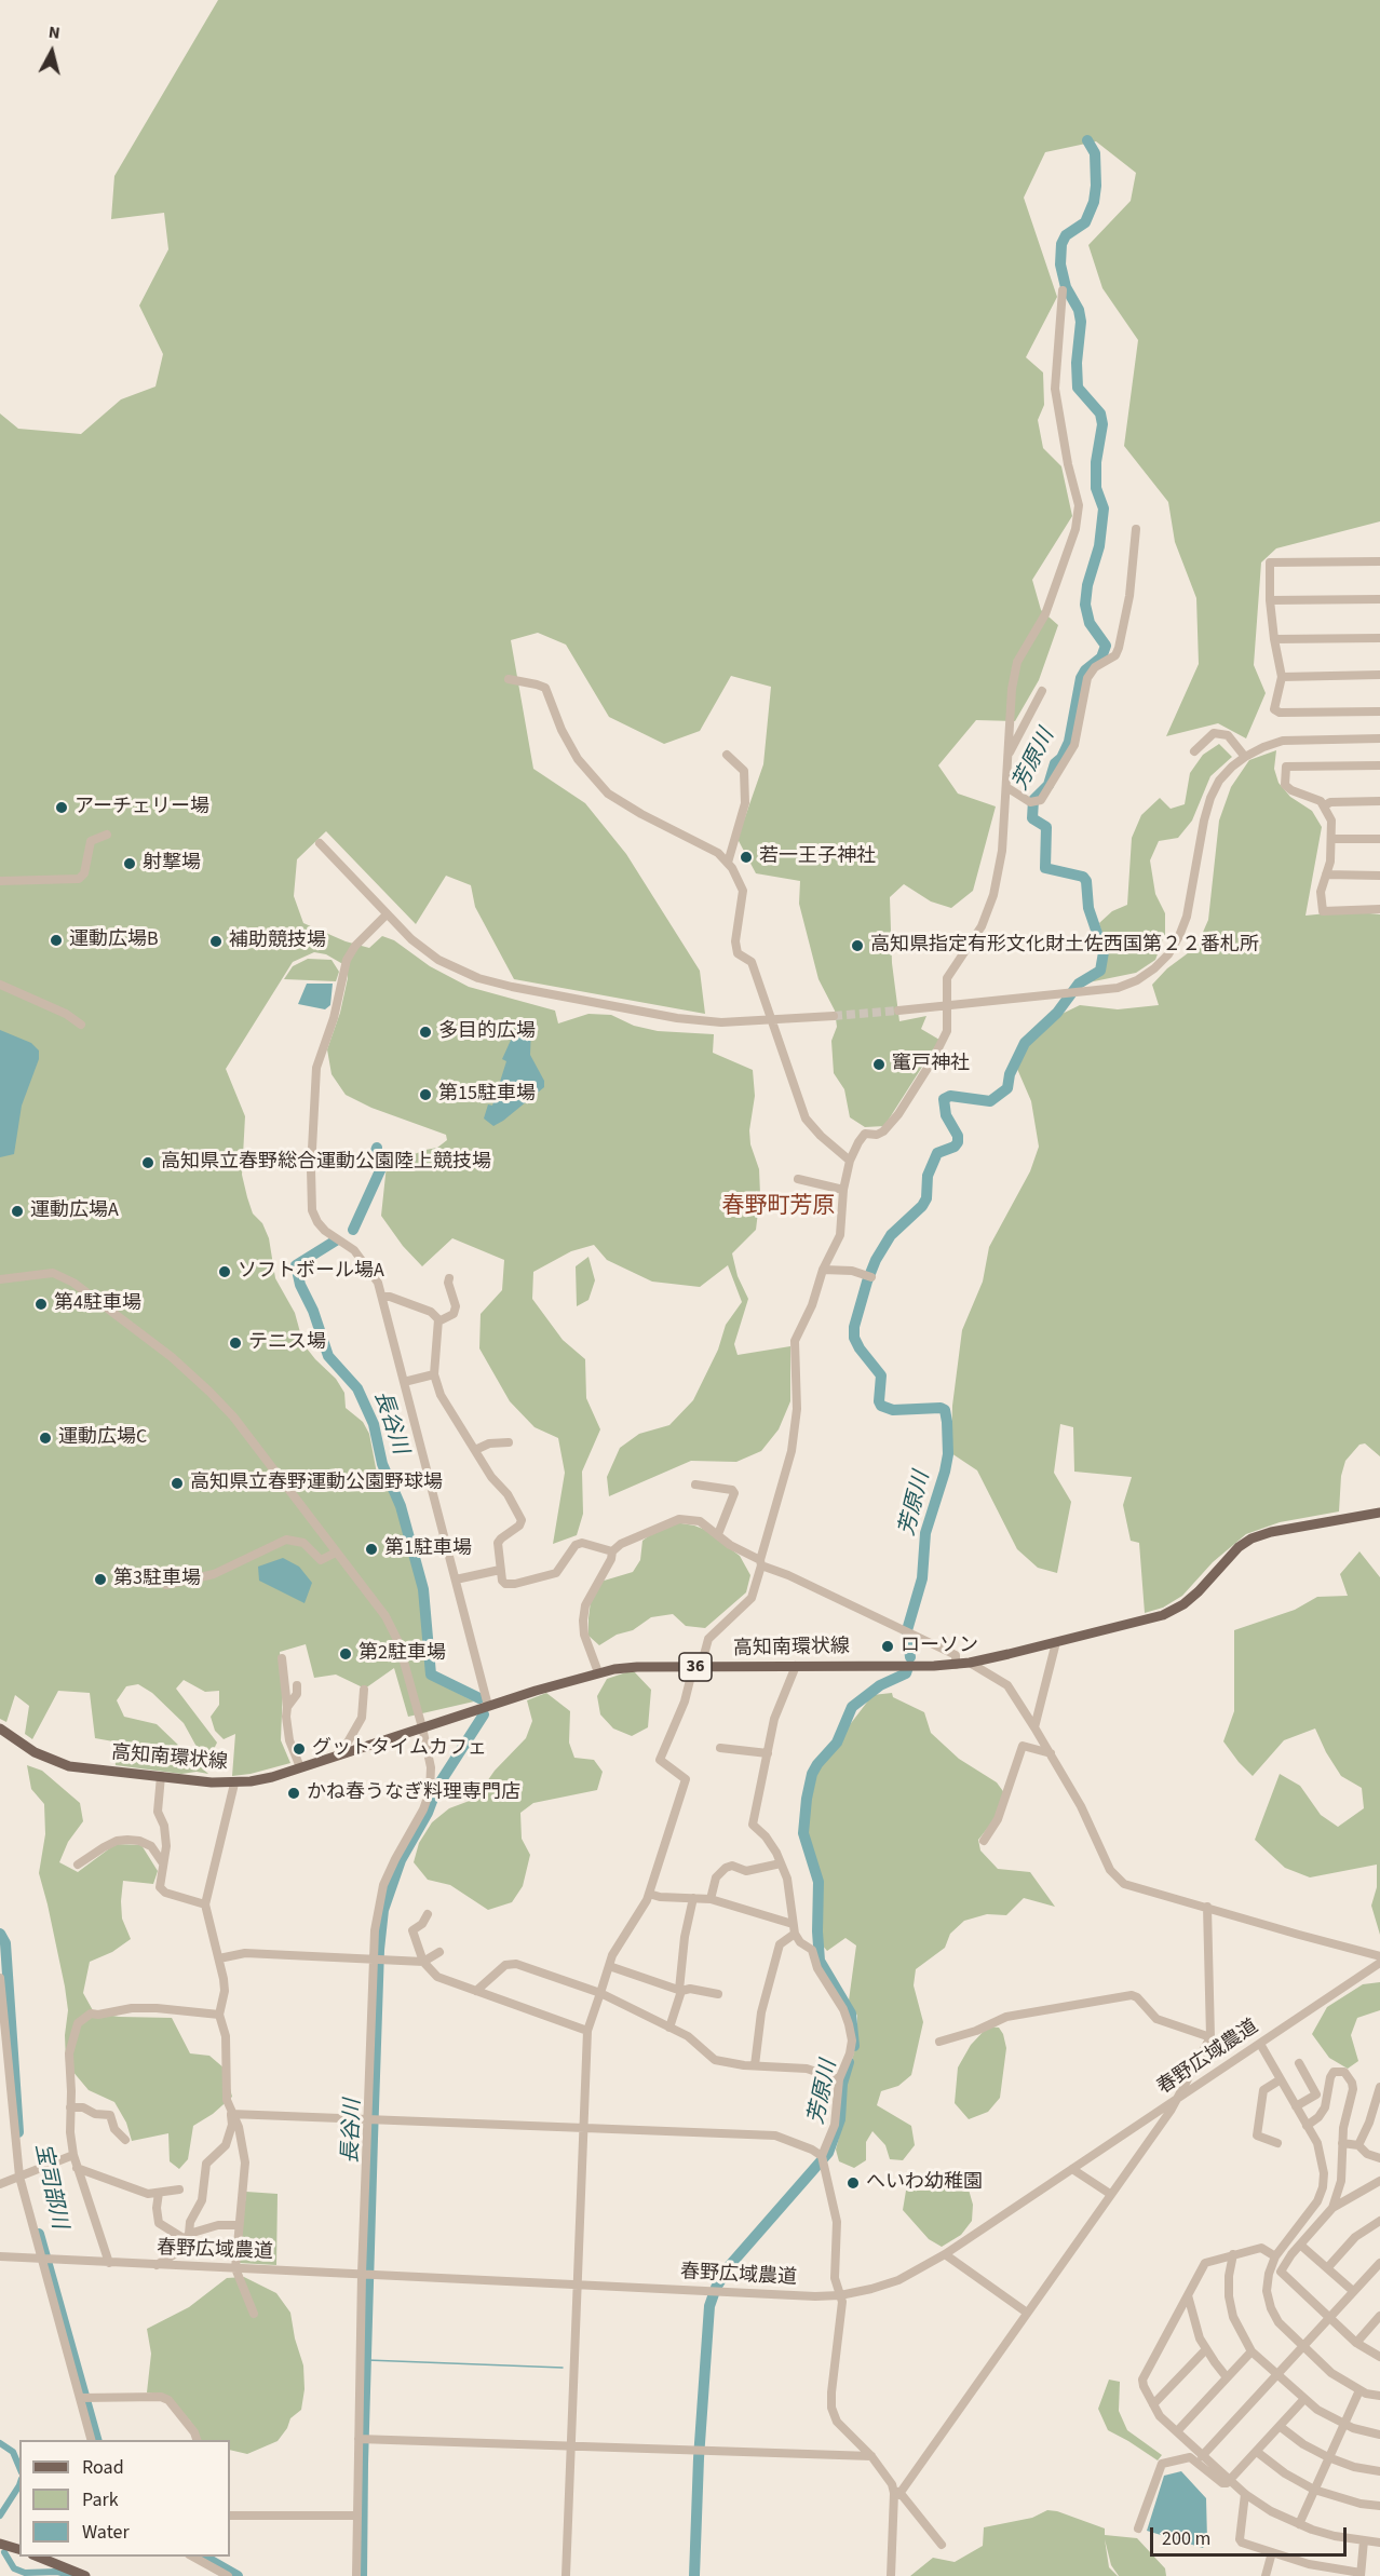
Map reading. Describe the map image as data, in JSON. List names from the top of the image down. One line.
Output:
{"streets":{"main road":["高知南環状線","36"],"street":["春野広域農道"]},"districts":["春野町芳原"],"water":["芳原川","長谷川","宝司部川"],"places":["アーチェリー場","若一王子神社","射撃場","運動広場B","補助競技場","高知県指定有形文化財土佐西国第２２番札所","多目的広場","竃戸神社","第15駐車場","高知県立春野総合運動公園陸上競技場","運動広場A","ソフトボール場A","第4駐車場","テニス場","運動広場C","高知県立春野運動公園野球場","第1駐車場","第3駐車場","ローソン","第2駐車場","グットタイムカフェ","かね春うなぎ料理専門店","へいわ幼稚園"],"legend":["Road","Park","Water"],"scale_bar":"200 m","north":"top"}
